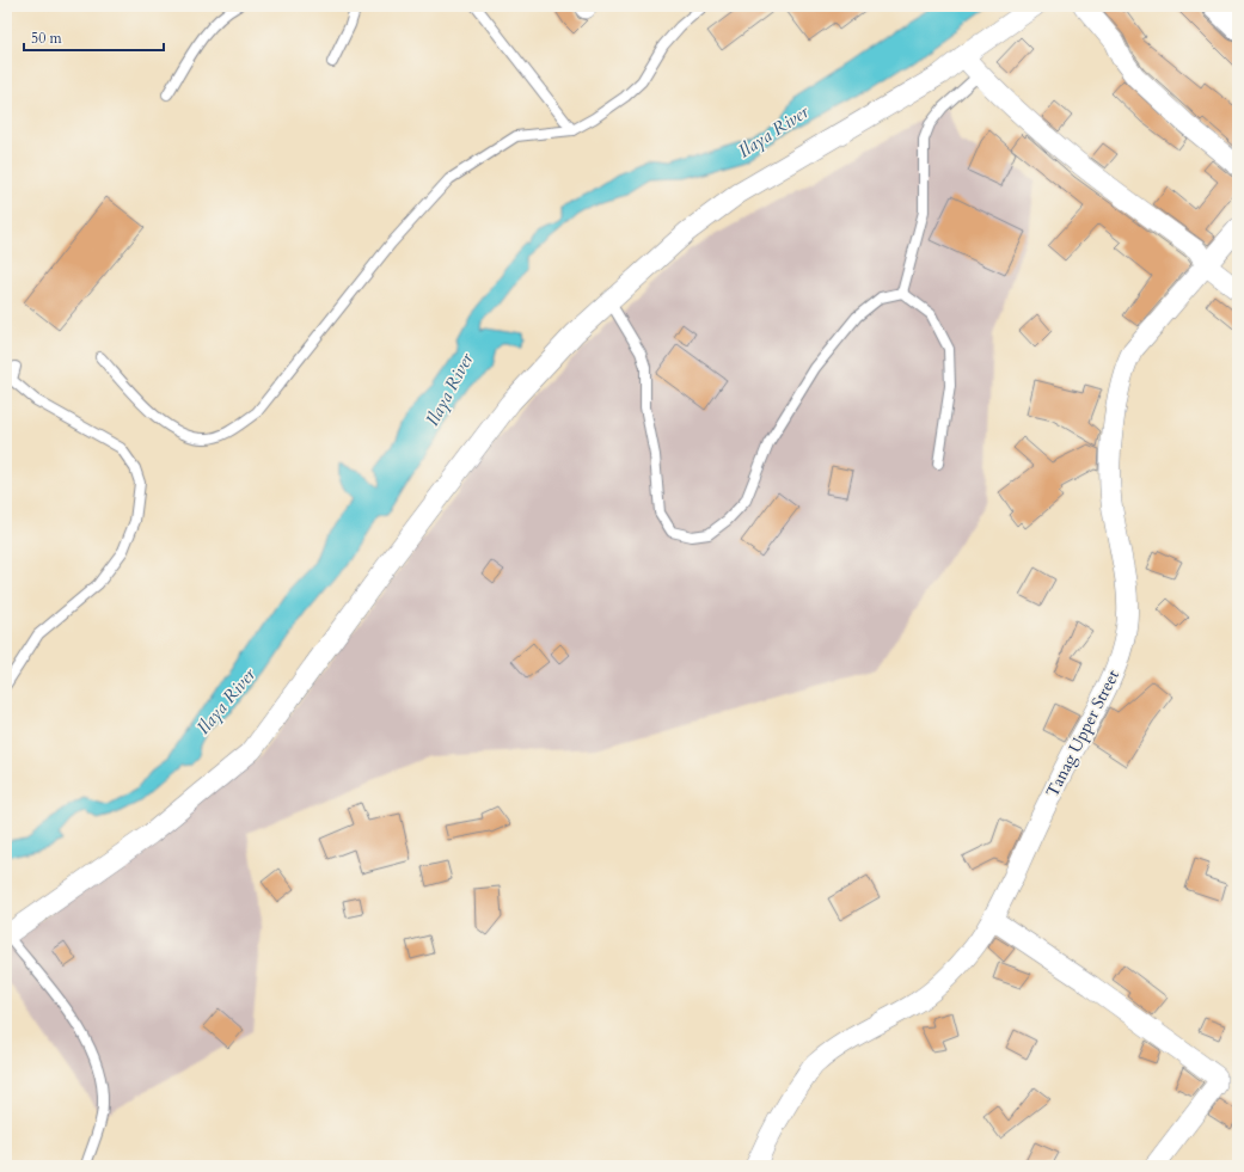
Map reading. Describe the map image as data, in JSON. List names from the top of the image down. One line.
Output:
{"streets":{"street":["Tanag Upper Street"]},"water":["Ilaya River"],"scale_bar":"50 m"}
